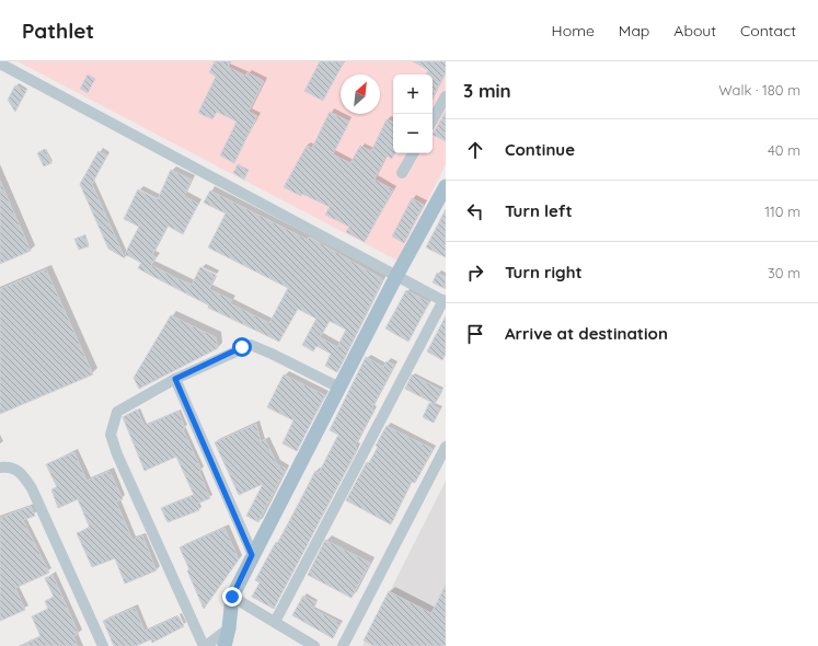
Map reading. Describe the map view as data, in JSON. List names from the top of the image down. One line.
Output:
{"north":"top right","page":{"header":"Pathlet","nav":["Home","Map","About","Contact"],"heading":["3 min","Walk · 180 m"],"map_buttons":["+","−"],"list":[["Continue","40 m"],["Turn left","110 m"],["Turn right","30 m"],"Arrive at destination"]}}
